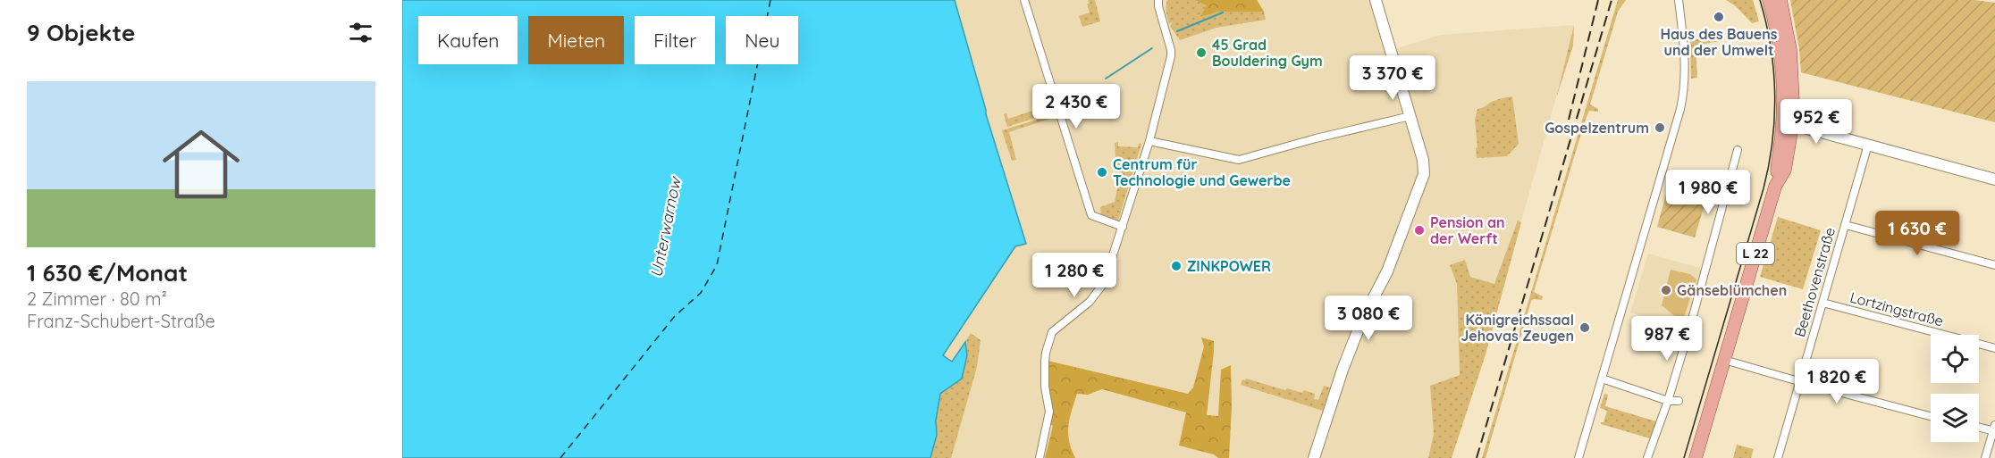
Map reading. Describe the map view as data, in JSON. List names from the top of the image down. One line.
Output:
{"streets":{"main road":["L 22"],"street":["Beethovenstraße","Lortzingstraße"]},"crossings":[["Beethovenstraße","Lortzingstraße"]],"water":["Unterwarnow"],"places":["Haus des Bauens und der Umwelt","45 Grad Bouldering Gym","Gospelzentrum","Centrum für Technologie und Gewerbe","Pension an der Werft","ZINKPOWER","Gänseblümchen","Königreichssaal Jehovas Zeugen"],"page":{"heading":"9 Objekte","chip":["Kaufen","Mieten","Filter","Neu"],"price":["3 370 €","2 430 €","952 €","1 980 €","1 630 €","1 280 €","3 080 €","987 €","1 820 €"],"list":[{"name":"1 630 €/Monat","note":"2 Zimmer · 80 m² · Franz-Schubert-Straße"}]}}
